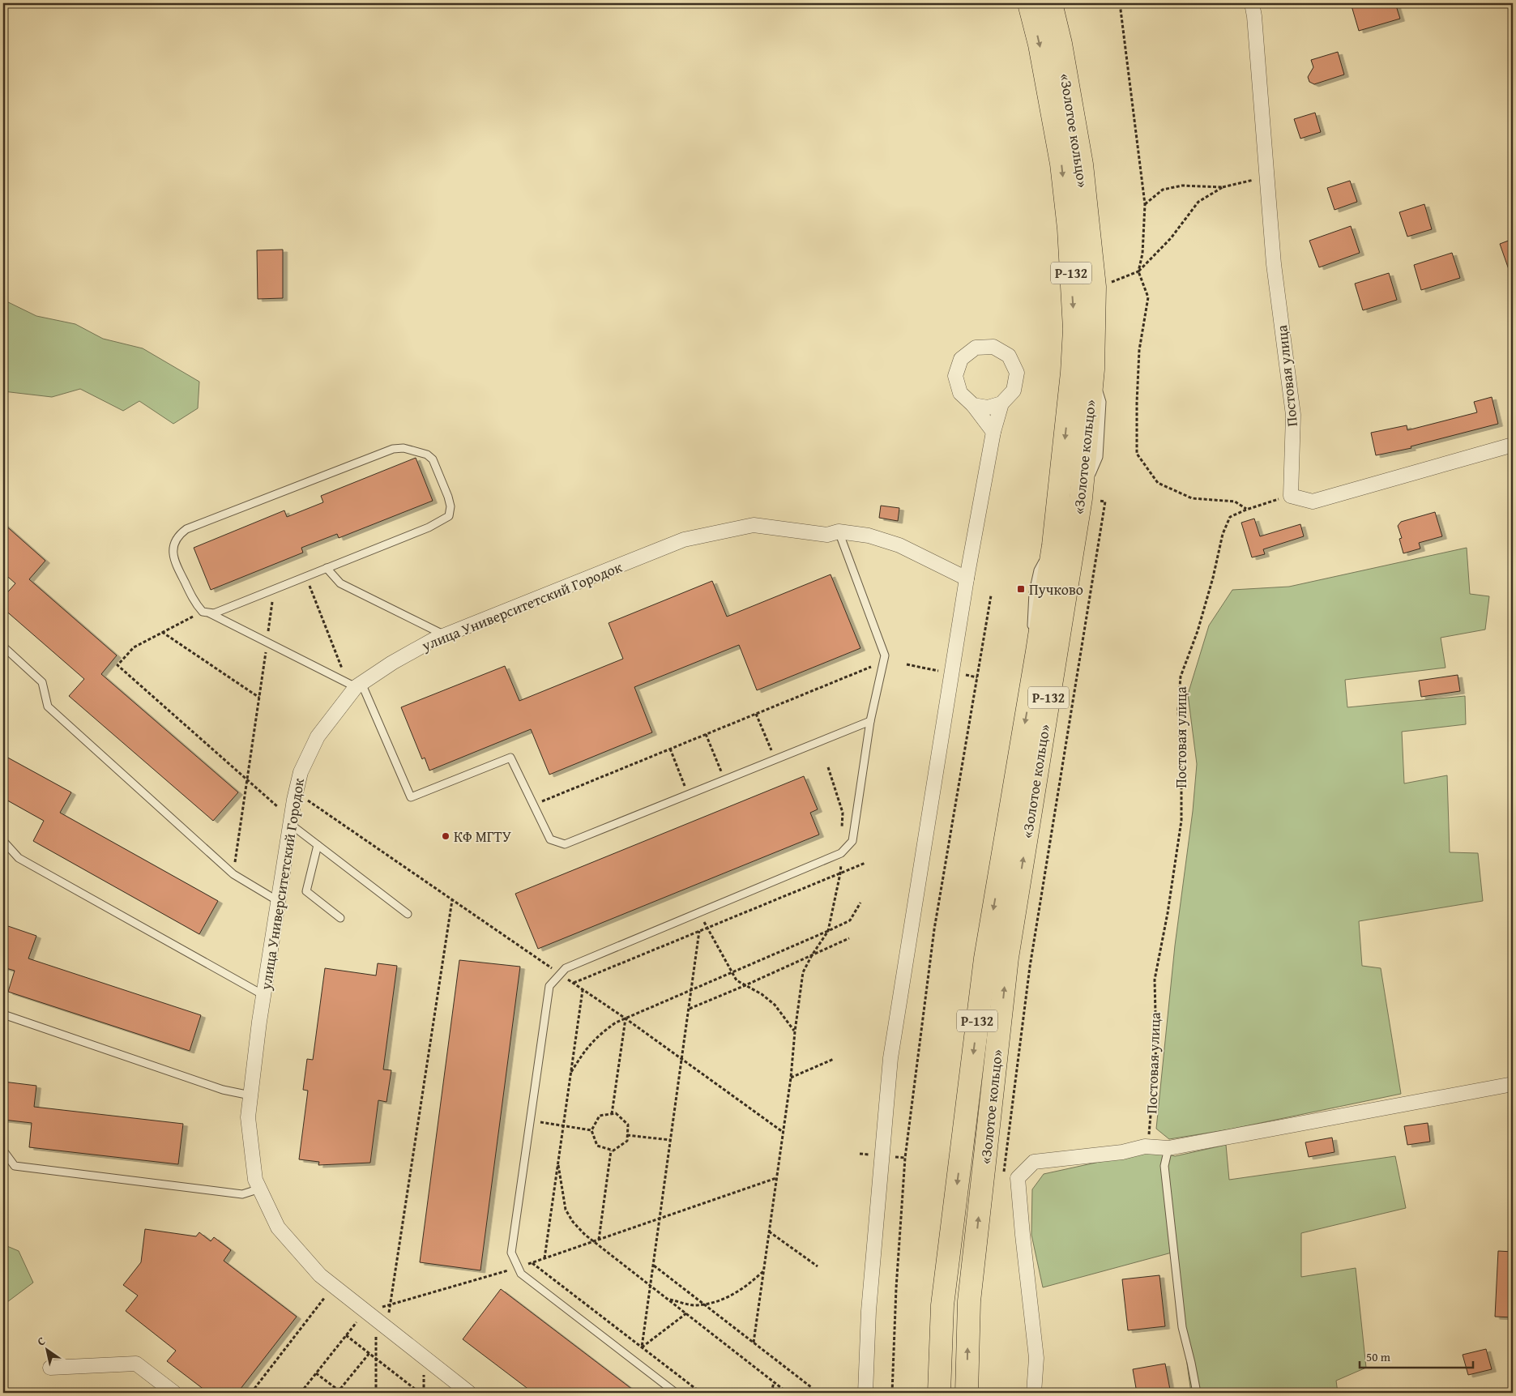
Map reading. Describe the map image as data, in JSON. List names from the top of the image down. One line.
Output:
{"streets":{"highway":["«Золотое кольцо»","Р-132"],"street":["Постовая улица","улица Университетский Городок"]},"places":{"transit":["Пучково"],"other":["КФ МГТУ"]},"scale_bar":"50 m","north":"top left"}
